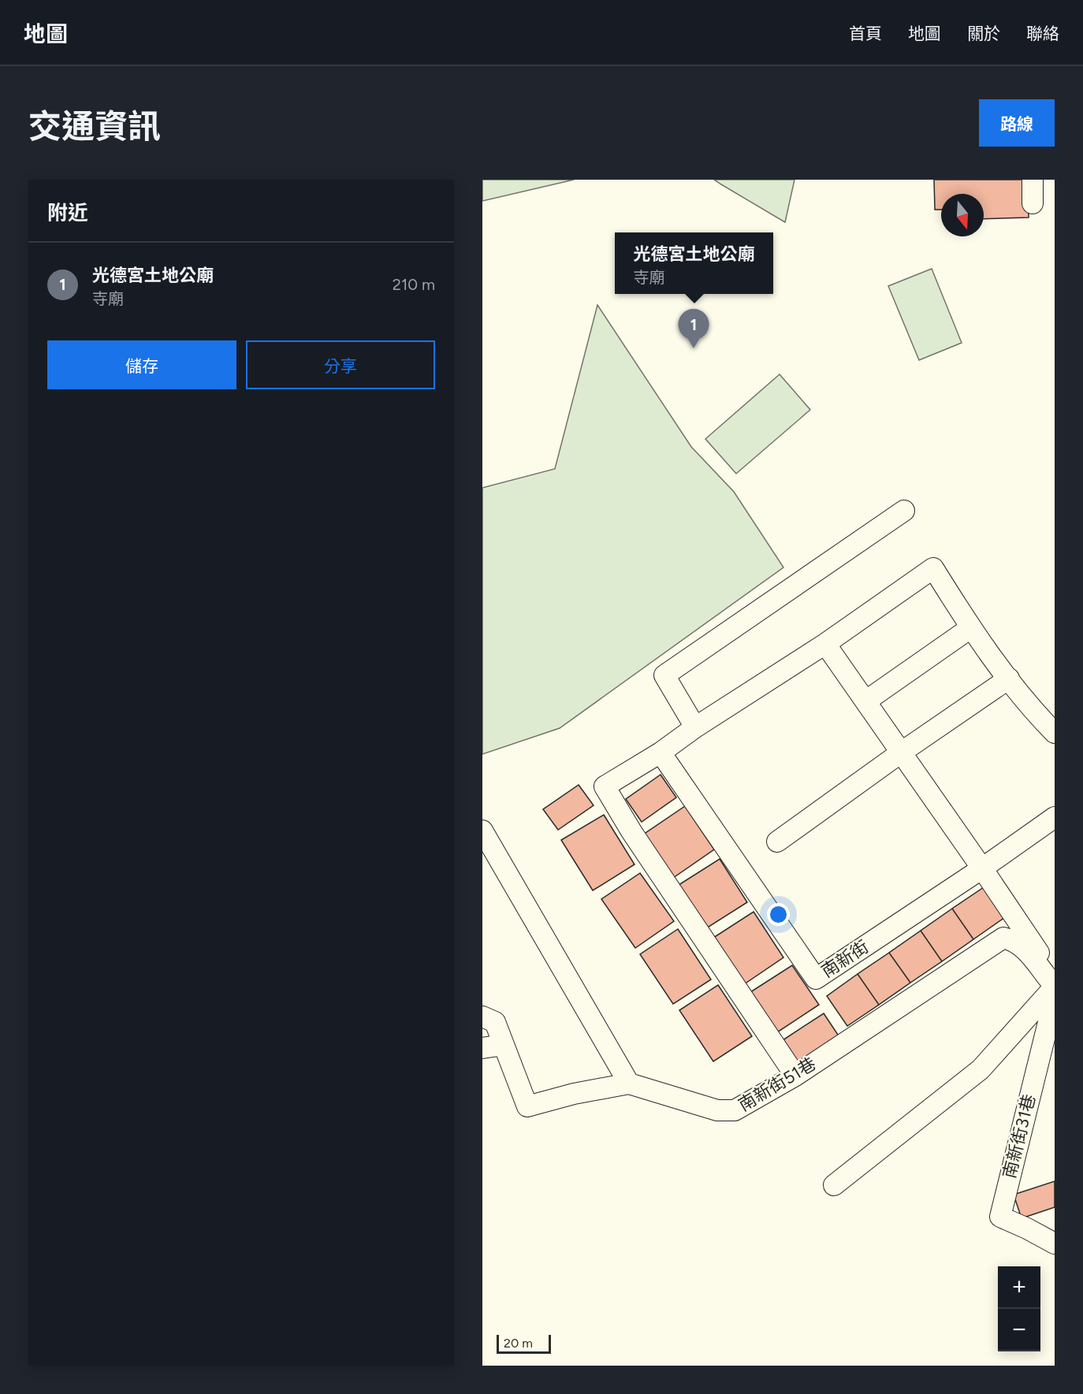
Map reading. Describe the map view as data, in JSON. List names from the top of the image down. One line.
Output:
{"streets":{"street":["南新街","南新街51巷","南新街31巷"]},"scale_bar":"20 m","north":"bottom","page":{"header":"地圖","nav":["首頁","地圖","關於","聯絡"],"title":"交通資訊","buttons":["路線",["儲存","分享"]],"heading":"附近","popup":["光德宮土地公廟","寺廟"],"list":[{"mark":"1","name":"光德宮土地公廟","note":"寺廟","value":"210 m"}],"pins":"1","map_buttons":["+","−"],"scale":"20 m"}}
